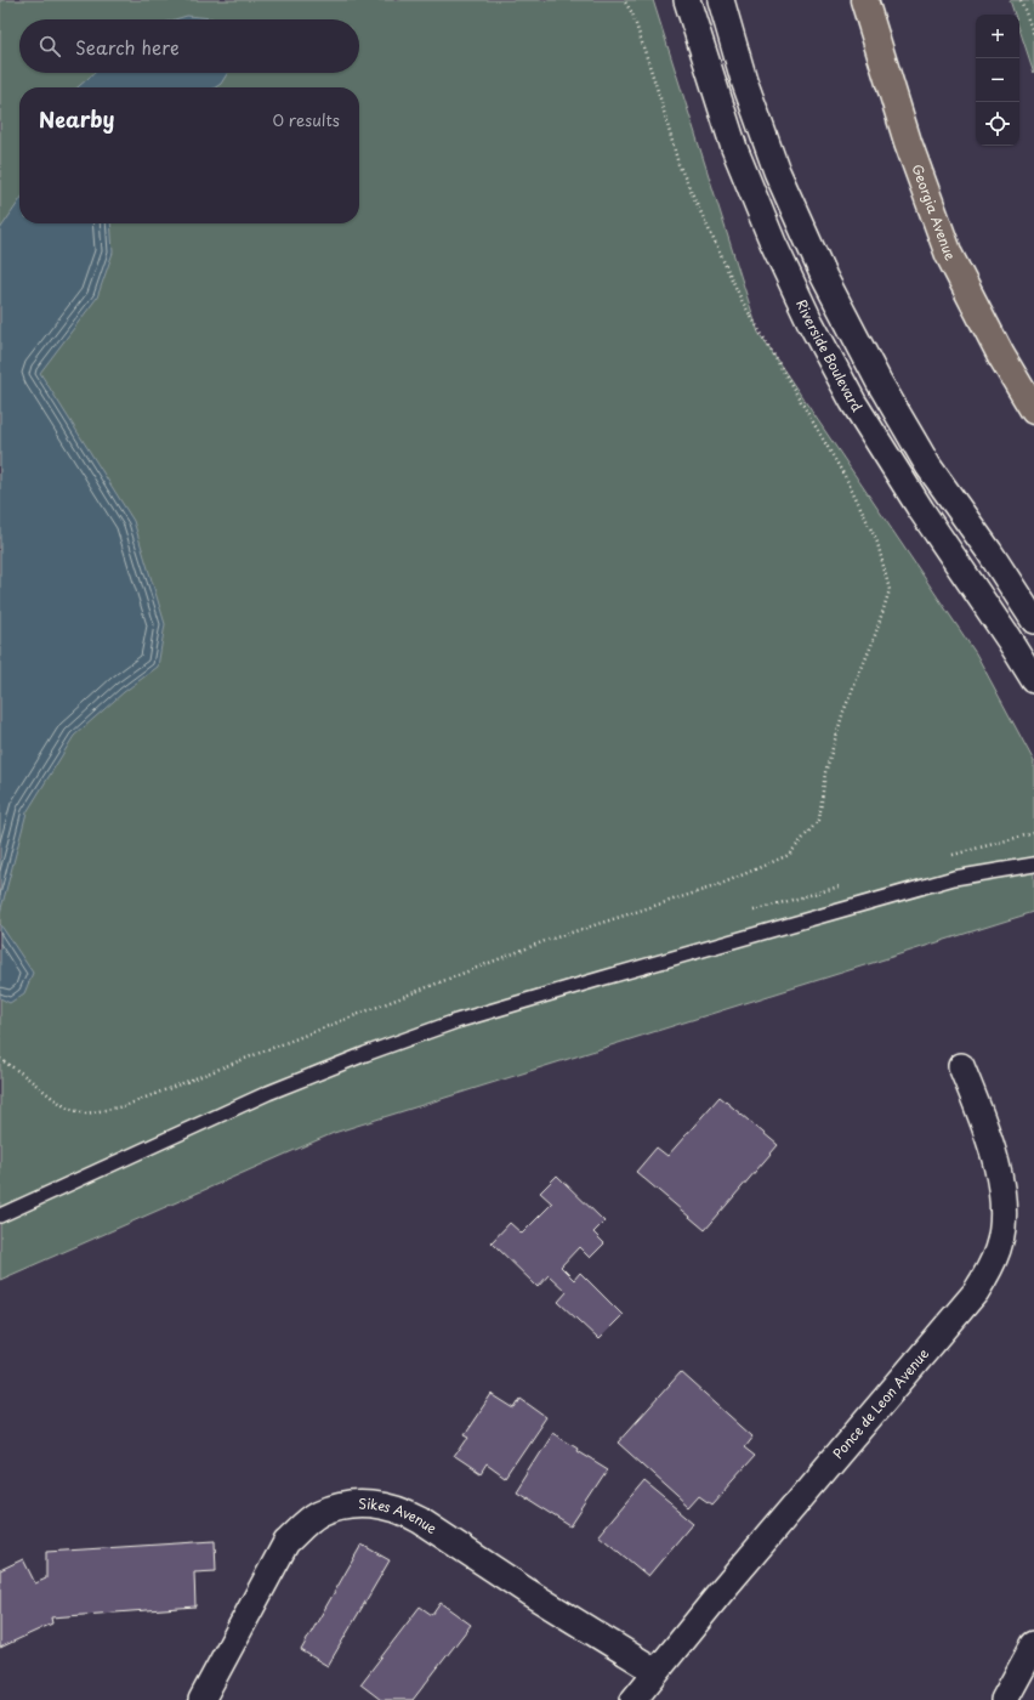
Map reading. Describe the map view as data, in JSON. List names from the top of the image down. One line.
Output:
{"streets":{"main road":["Georgia Avenue"],"street":["Riverside Boulevard","Ponce de Leon Avenue","Sikes Avenue"]},"crossings":[["Ponce de Leon Avenue","Sikes Avenue"]],"page":{"map_buttons":["+","−"],"search":"Search here","heading":["Nearby","0 results"]}}
